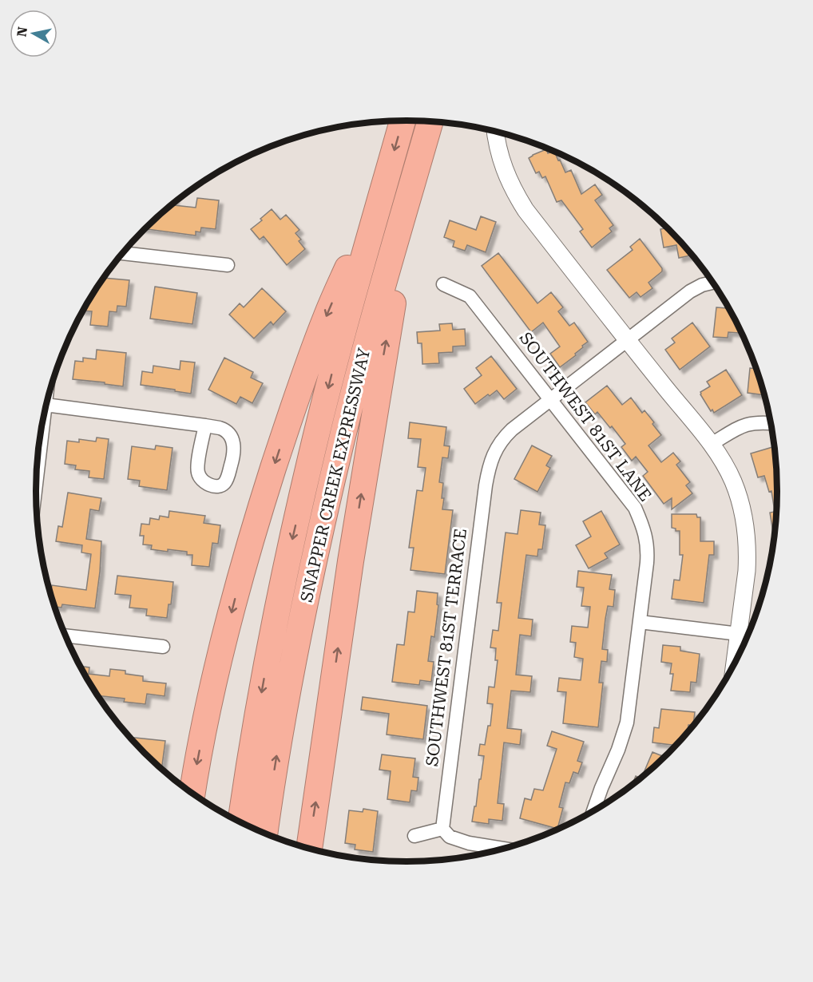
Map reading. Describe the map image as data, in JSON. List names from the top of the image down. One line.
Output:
{"streets":{"highway":["SNAPPER CREEK EXPRESSWAY"],"street":["SOUTHWEST 81ST LANE","SOUTHWEST 81ST TERRACE"]},"crossings":[["SOUTHWEST 81ST LANE","SOUTHWEST 81ST TERRACE"]],"north":"left"}
